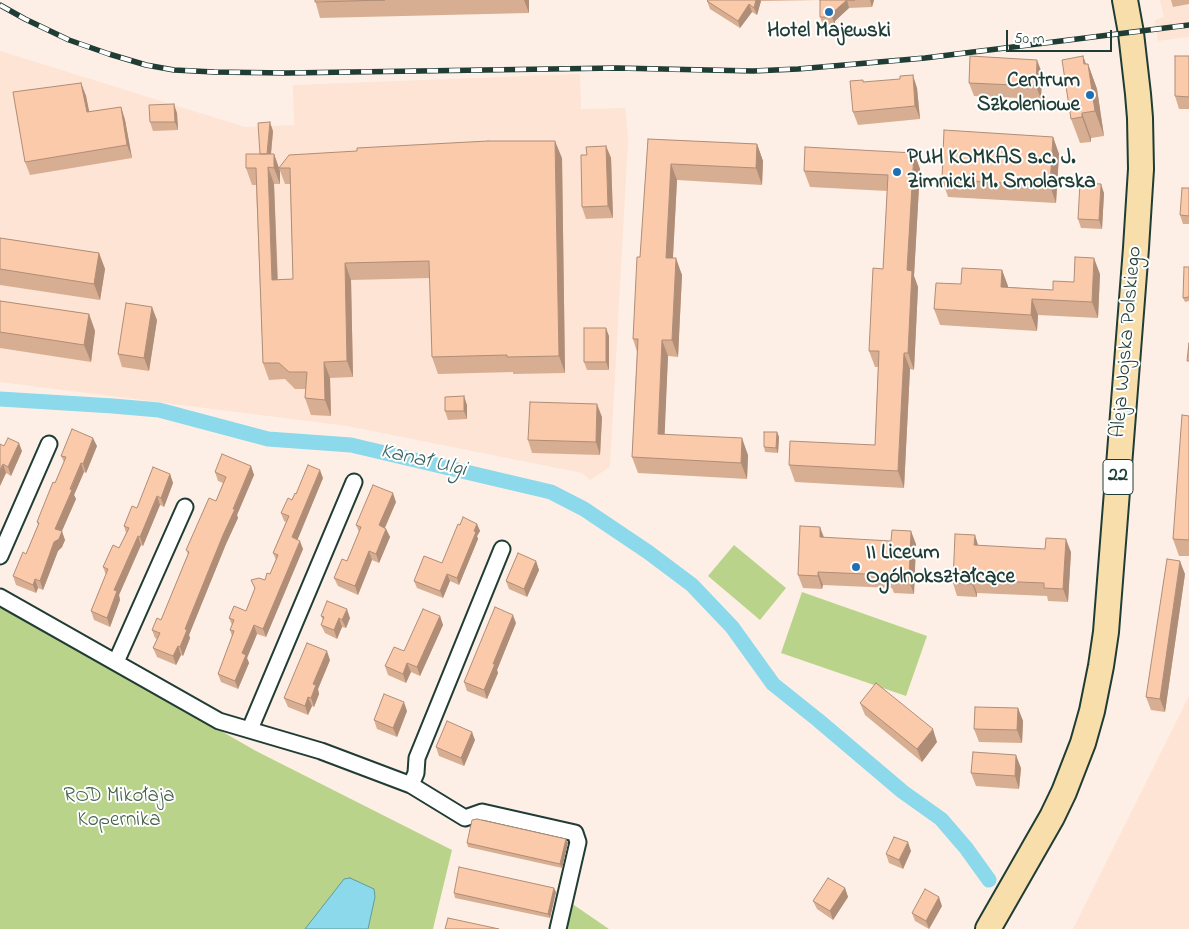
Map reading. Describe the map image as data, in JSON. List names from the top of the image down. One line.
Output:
{"streets":{"main road":["Aleja Wojska Polskiego","22"]},"water":["Kanał Ulgi"],"parks":["ROD Mikołaja Kopernika"],"places":["Hotel Majewski","Centrum Szkoleniowe","PUH KOMKAS s.c. J. Zimnicki M. Smolarska","II Liceum Ogólnokształcące"],"scale_bar":"50 m"}
